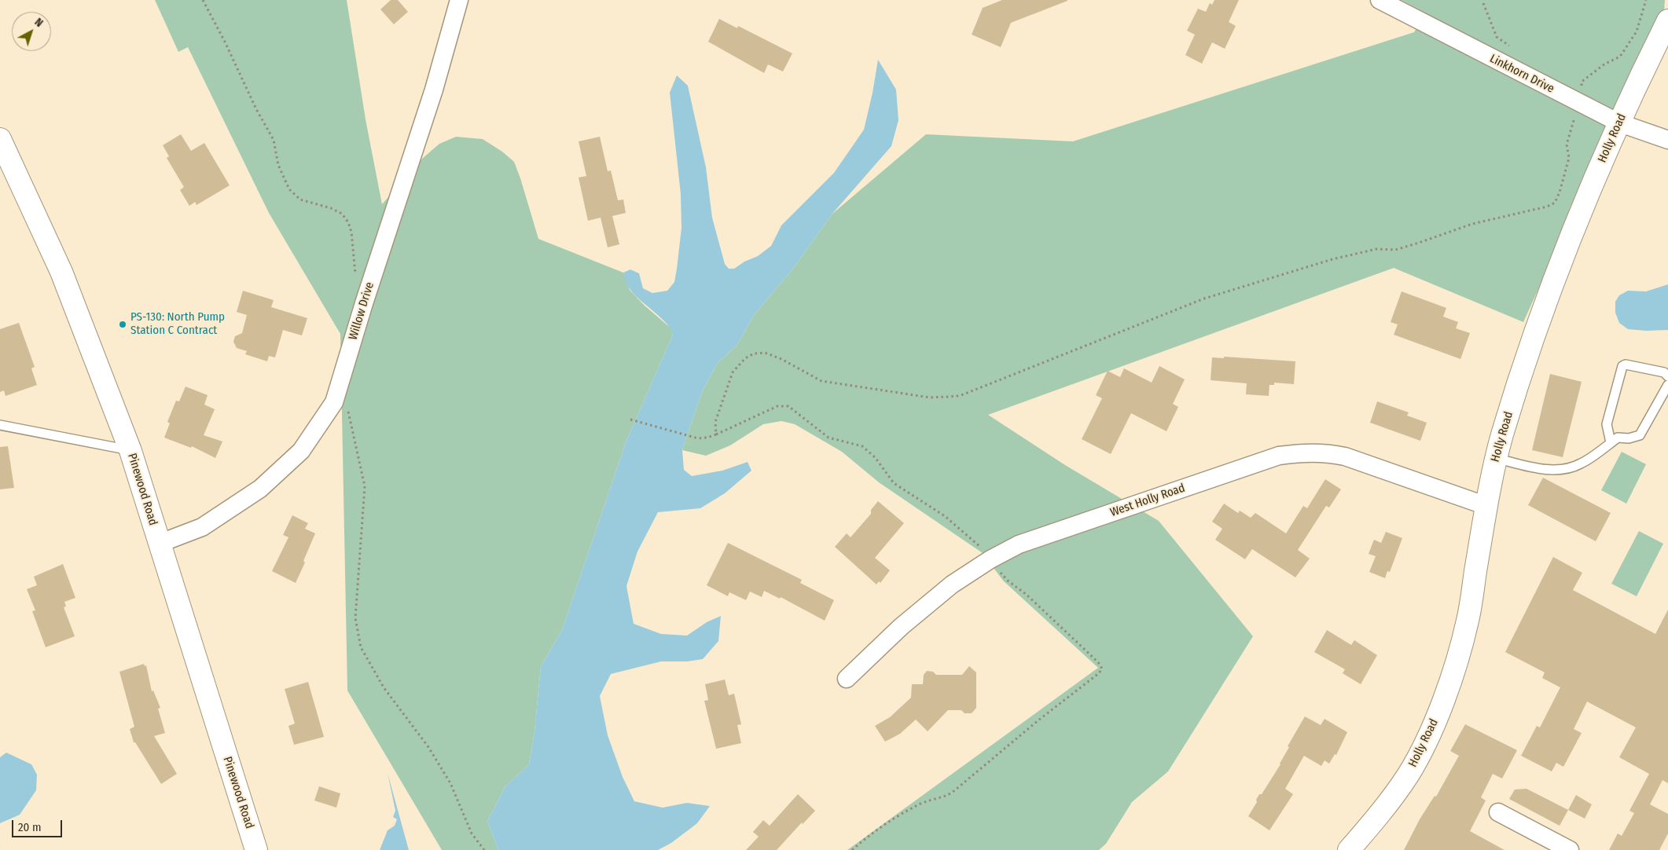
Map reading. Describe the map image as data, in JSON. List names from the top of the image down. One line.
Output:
{"streets":{"street":["Linkhorn Drive","Holly Road","Willow Drive","Pinewood Road","West Holly Road"]},"crossings":[["Linkhorn Drive","Holly Road"],["Holly Road","West Holly Road"],["Willow Drive","Pinewood Road"]],"places":["PS-130: North Pump Station C Contract"],"scale_bar":"20 m","north":"top right"}
